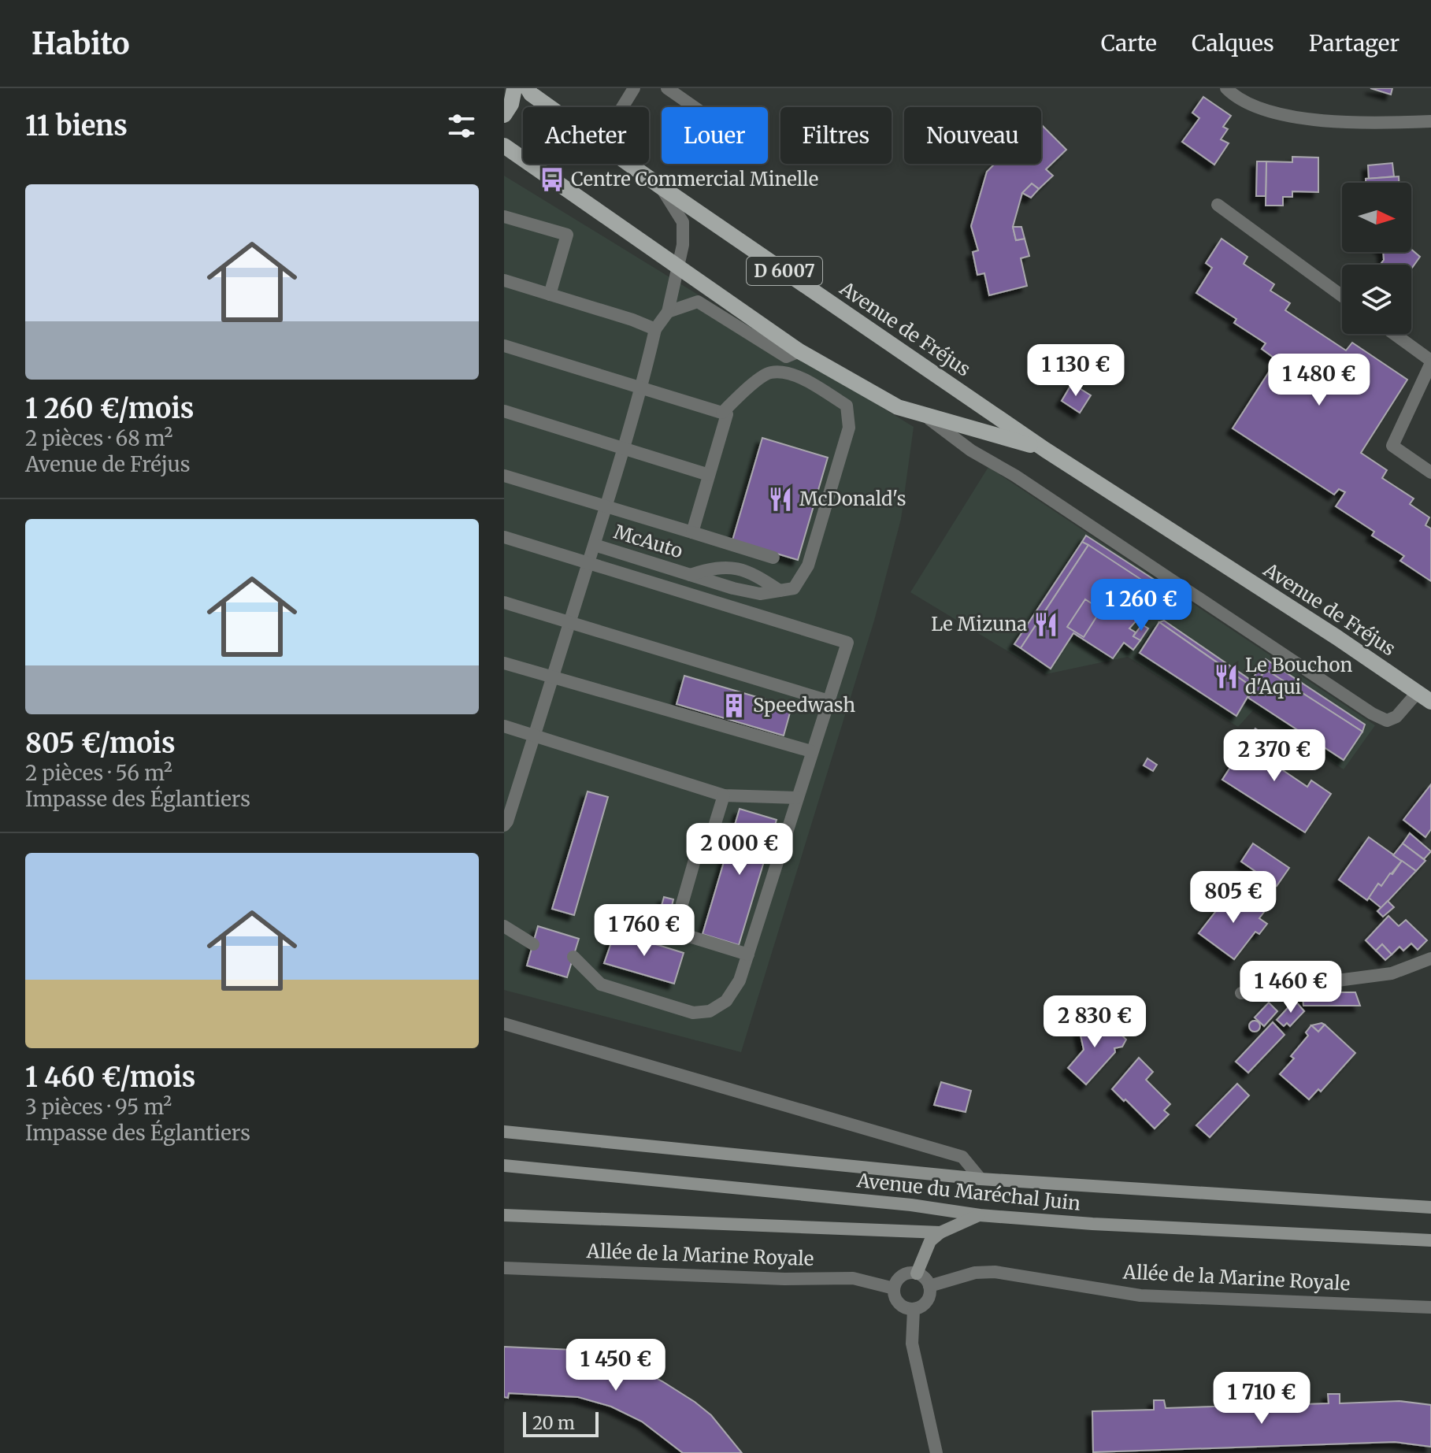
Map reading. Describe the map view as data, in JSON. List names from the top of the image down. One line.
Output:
{"streets":{"main road":["D 6007","Avenue de Fréjus","Avenue du Maréchal Juin"],"street":["McAuto","Allée de la Marine Royale"]},"places":{"bus stop":["Centre Commercial Minelle"],"restaurant":["McDonald's","Le Mizuna","Le Bouchon d'Aqui"],"building":["Speedwash"]},"scale_bar":"20 m","north":"right","page":{"header":"Habito","nav":["Carte","Calques","Partager"],"heading":"11 biens","chip":["Acheter","Louer","Filtres","Nouveau"],"list":[{"name":"1 260 €/mois","note":"2 pièces · 68 m² · Avenue de Fréjus"},{"name":"805 €/mois","note":"2 pièces · 56 m² · Impasse des Églantiers"},{"name":"1 460 €/mois","note":"3 pièces · 95 m² · Impasse des Églantiers"}],"price":["1 130 €","1 480 €","1 260 €","2 370 €","2 000 €","805 €","1 760 €","1 460 €","2 830 €","1 450 €","1 710 €"],"scale":"20 m"}}
